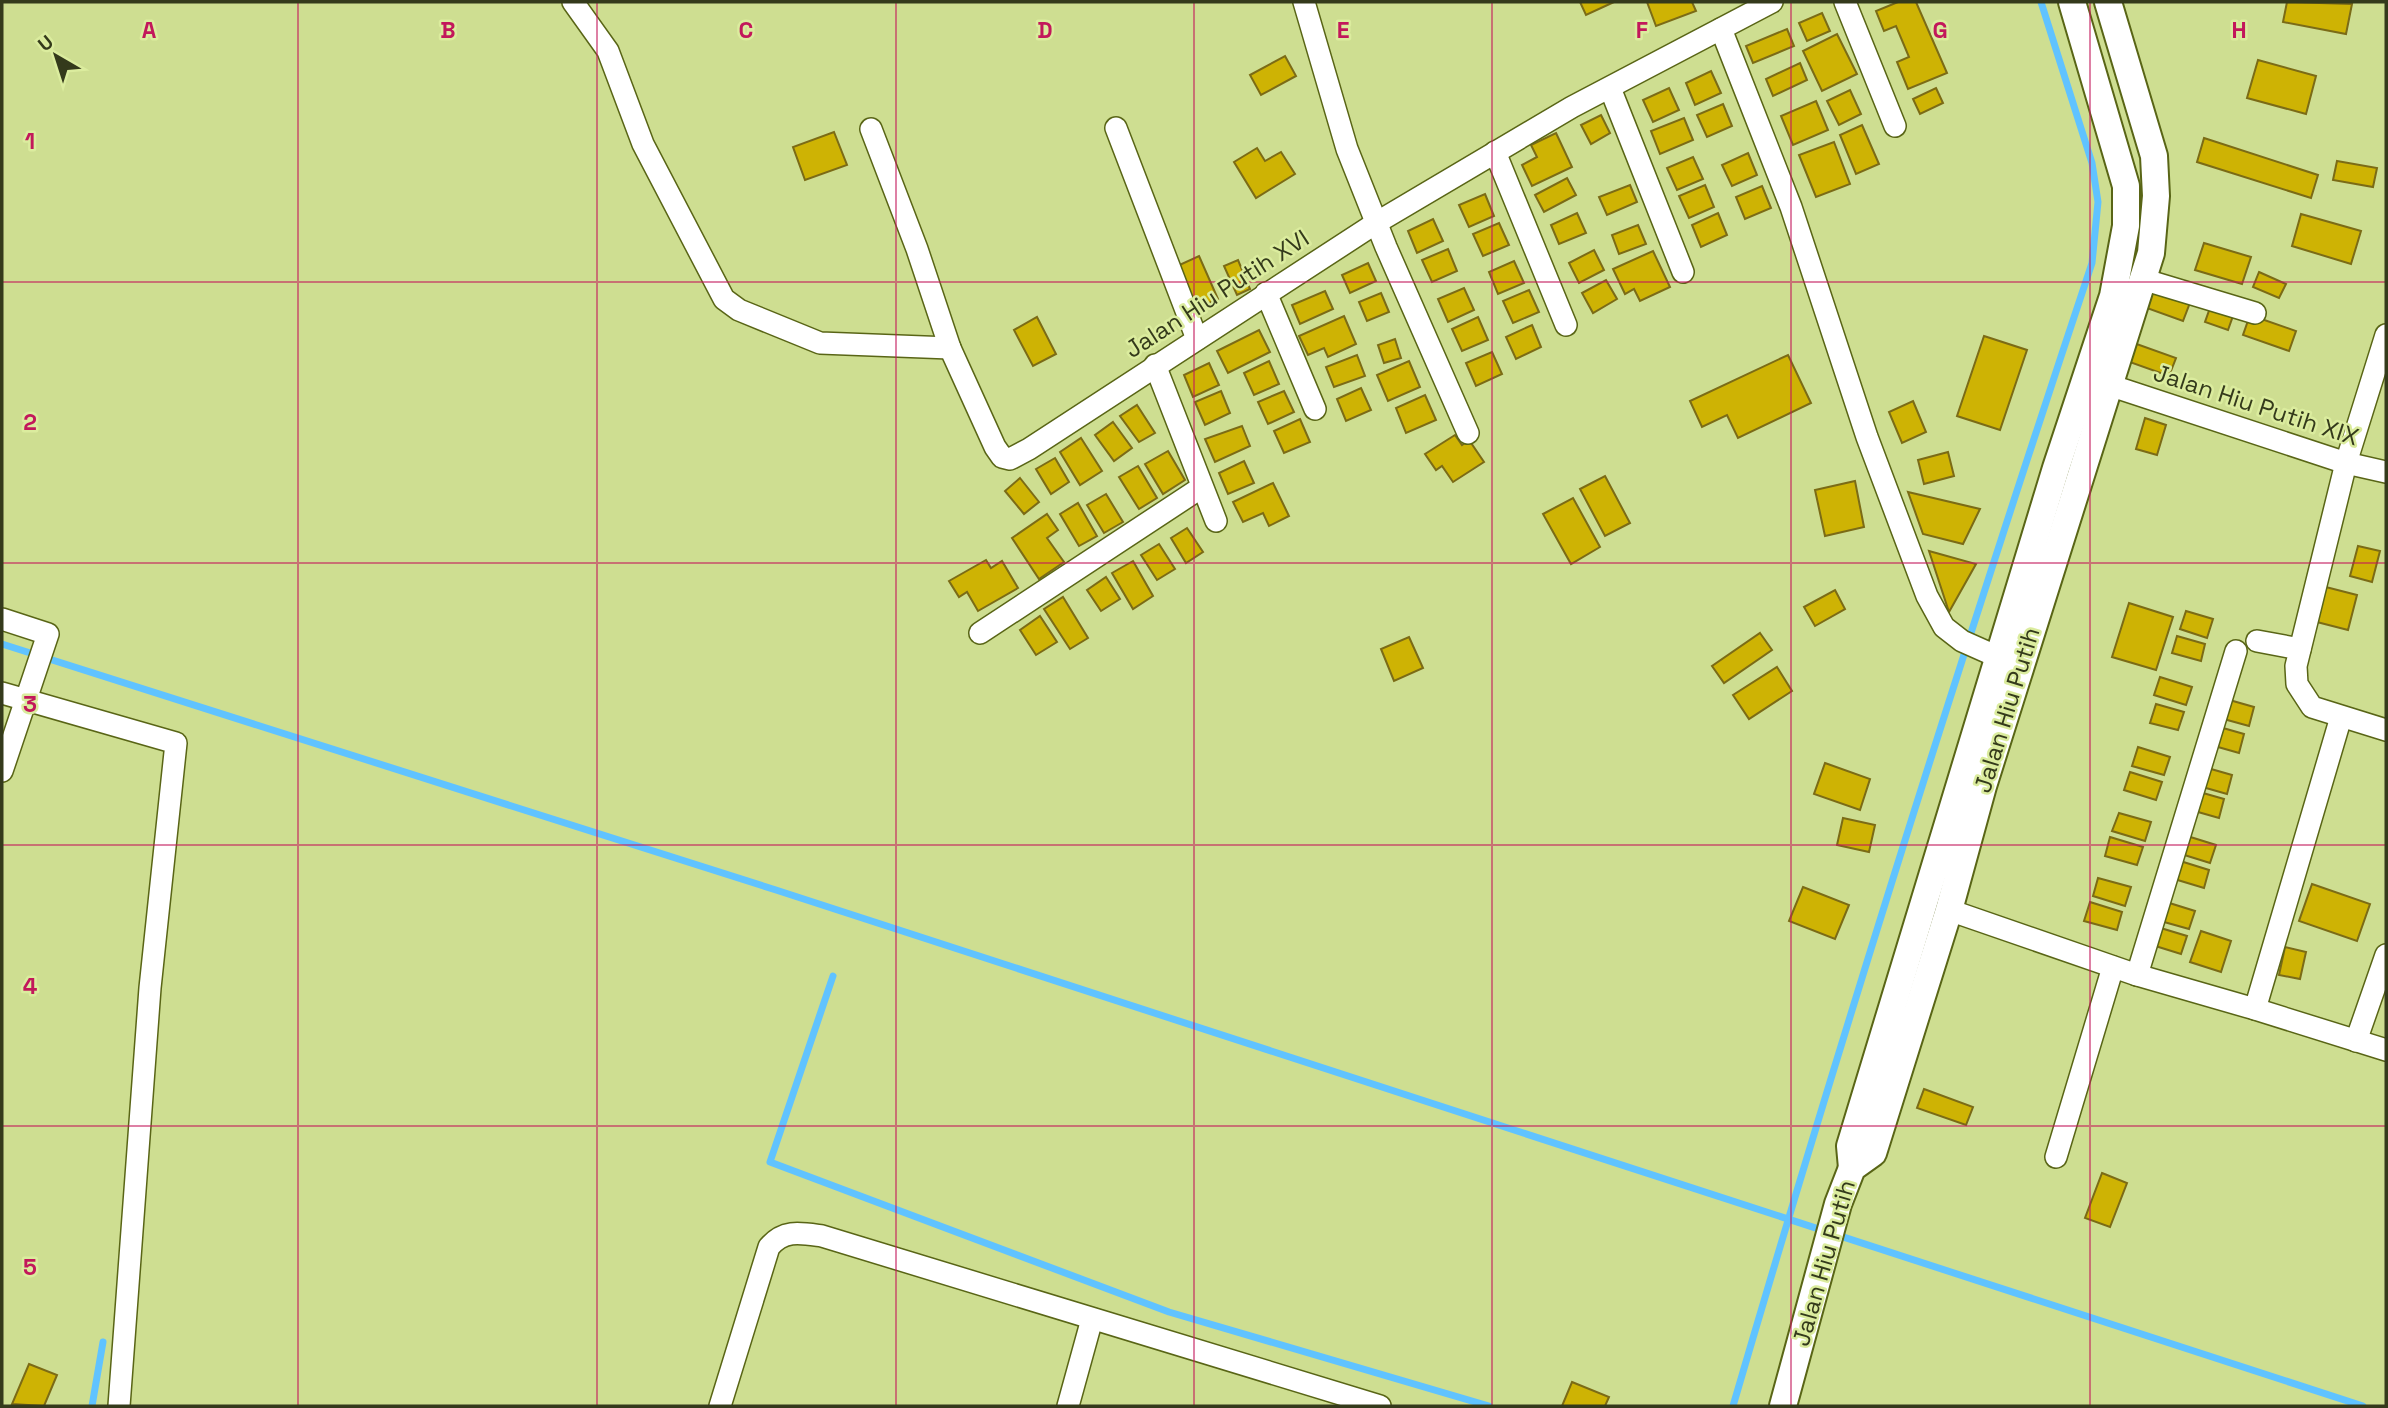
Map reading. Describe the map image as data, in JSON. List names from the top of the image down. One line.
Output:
{"streets":{"street":["Jalan Hiu Putih XVI","Jalan Hiu Putih XIX","Jalan Hiu Putih"]},"crossings":[["Jalan Hiu Putih XIX","Jalan Hiu Putih"]],"north":"top left","grid":{"columns":["A","B","C","D","E","F","G","H"],"rows":["1","2","3","4","5"]}}
